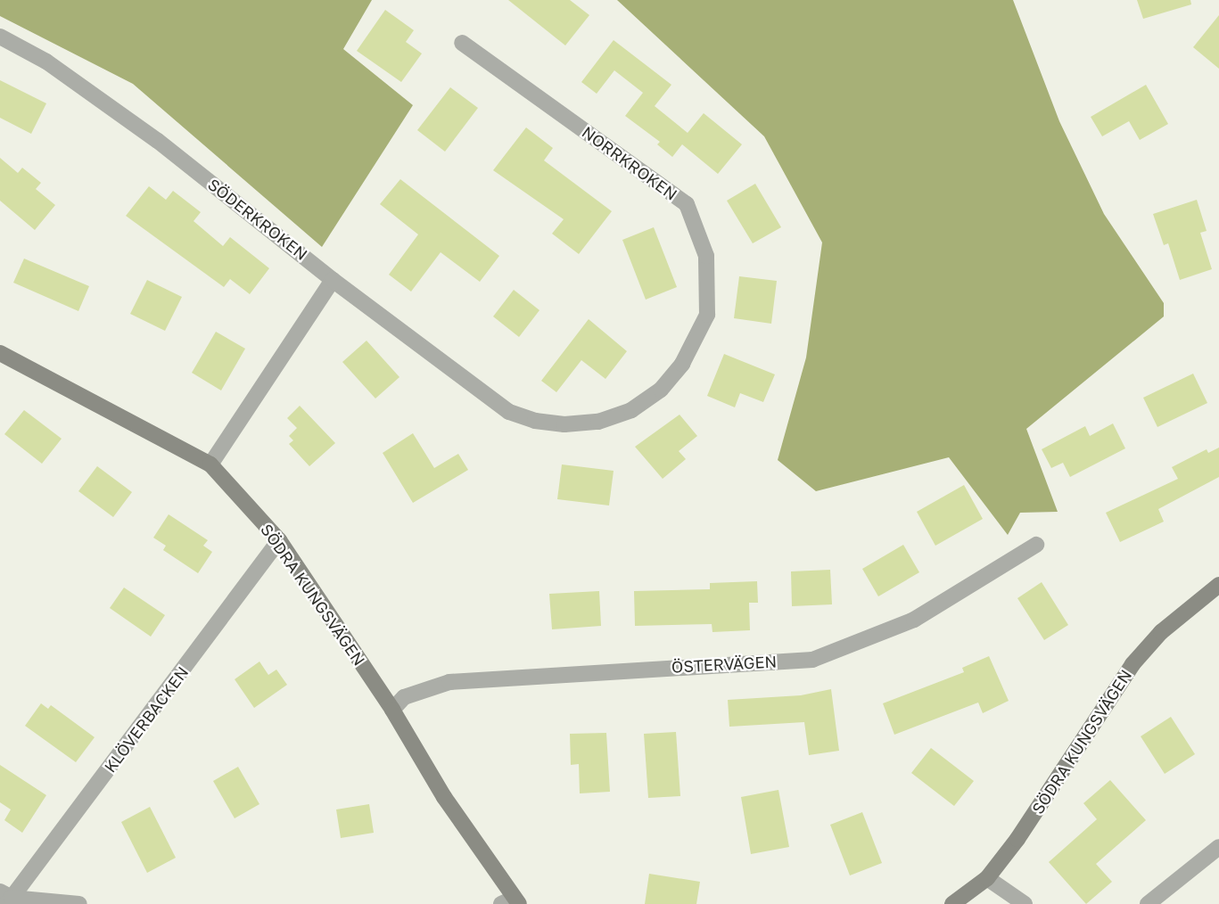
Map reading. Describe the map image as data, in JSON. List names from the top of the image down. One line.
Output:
{"streets":{"street":["NORRKROKEN","SÖDERKROKEN","SÖDRA KUNGSVÄGEN","ÖSTERVÄGEN","KLÖVERBACKEN"]},"crossings":[["NORRKROKEN","SÖDERKROKEN"],["SÖDRA KUNGSVÄGEN","ÖSTERVÄGEN"],["SÖDRA KUNGSVÄGEN","KLÖVERBACKEN"]]}
